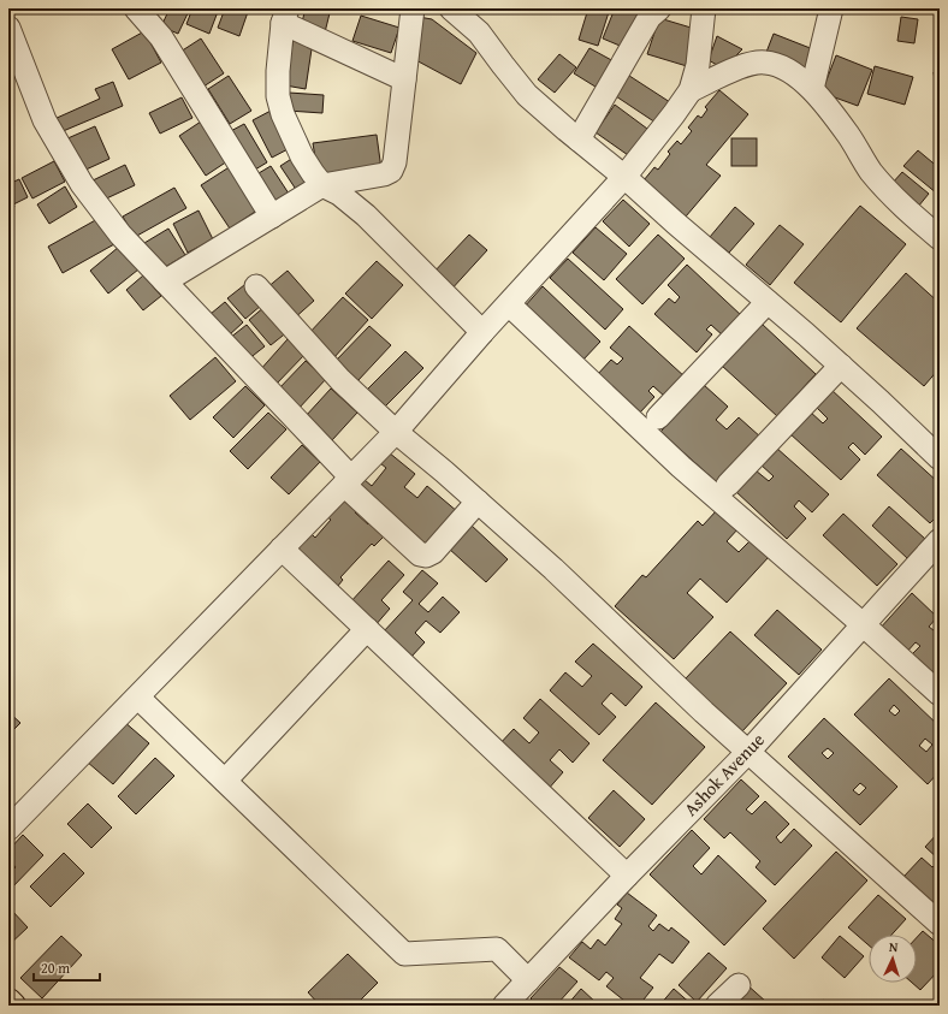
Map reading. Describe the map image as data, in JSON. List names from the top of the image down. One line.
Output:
{"streets":{"street":["Ashok Avenue"]},"scale_bar":"20 m","north":"top"}
